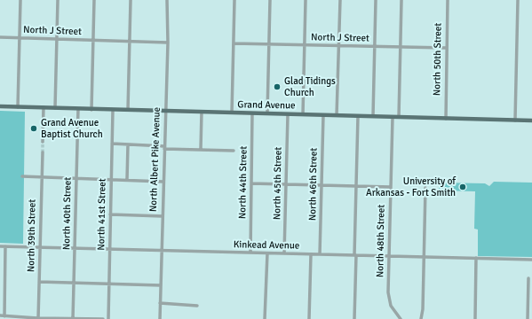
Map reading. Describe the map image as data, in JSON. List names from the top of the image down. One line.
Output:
{"streets":{"main road":["Grand Avenue"],"street":["North J Street","North 50th Street","North Albert Pike Avenue","North 44th Street","North 45th Street","North 46th Street","North 40th Street","North 41st Street","North 39th Street","North 48th Street","Kinkead Avenue"]},"crossings":[["North J Street","North 50th Street"],["North J Street","North Albert Pike Avenue"],["North 50th Street","Grand Avenue"],["Grand Avenue","North Albert Pike Avenue"],["Grand Avenue","North 44th Street"],["Grand Avenue","North 45th Street"],["Grand Avenue","North 46th Street"],["Grand Avenue","North 40th Street"],["Grand Avenue","North 41st Street"],["Grand Avenue","North 48th Street"],["North Albert Pike Avenue","Kinkead Avenue"],["North 44th Street","Kinkead Avenue"],["North 45th Street","Kinkead Avenue"],["North 46th Street","Kinkead Avenue"],["North 40th Street","Kinkead Avenue"],["North 41st Street","Kinkead Avenue"],["North 39th Street","Kinkead Avenue"],["North 48th Street","Kinkead Avenue"]],"places":["Glad Tidings Church","Grand Avenue Baptist Church","University of Arkansas - Fort Smith"]}
